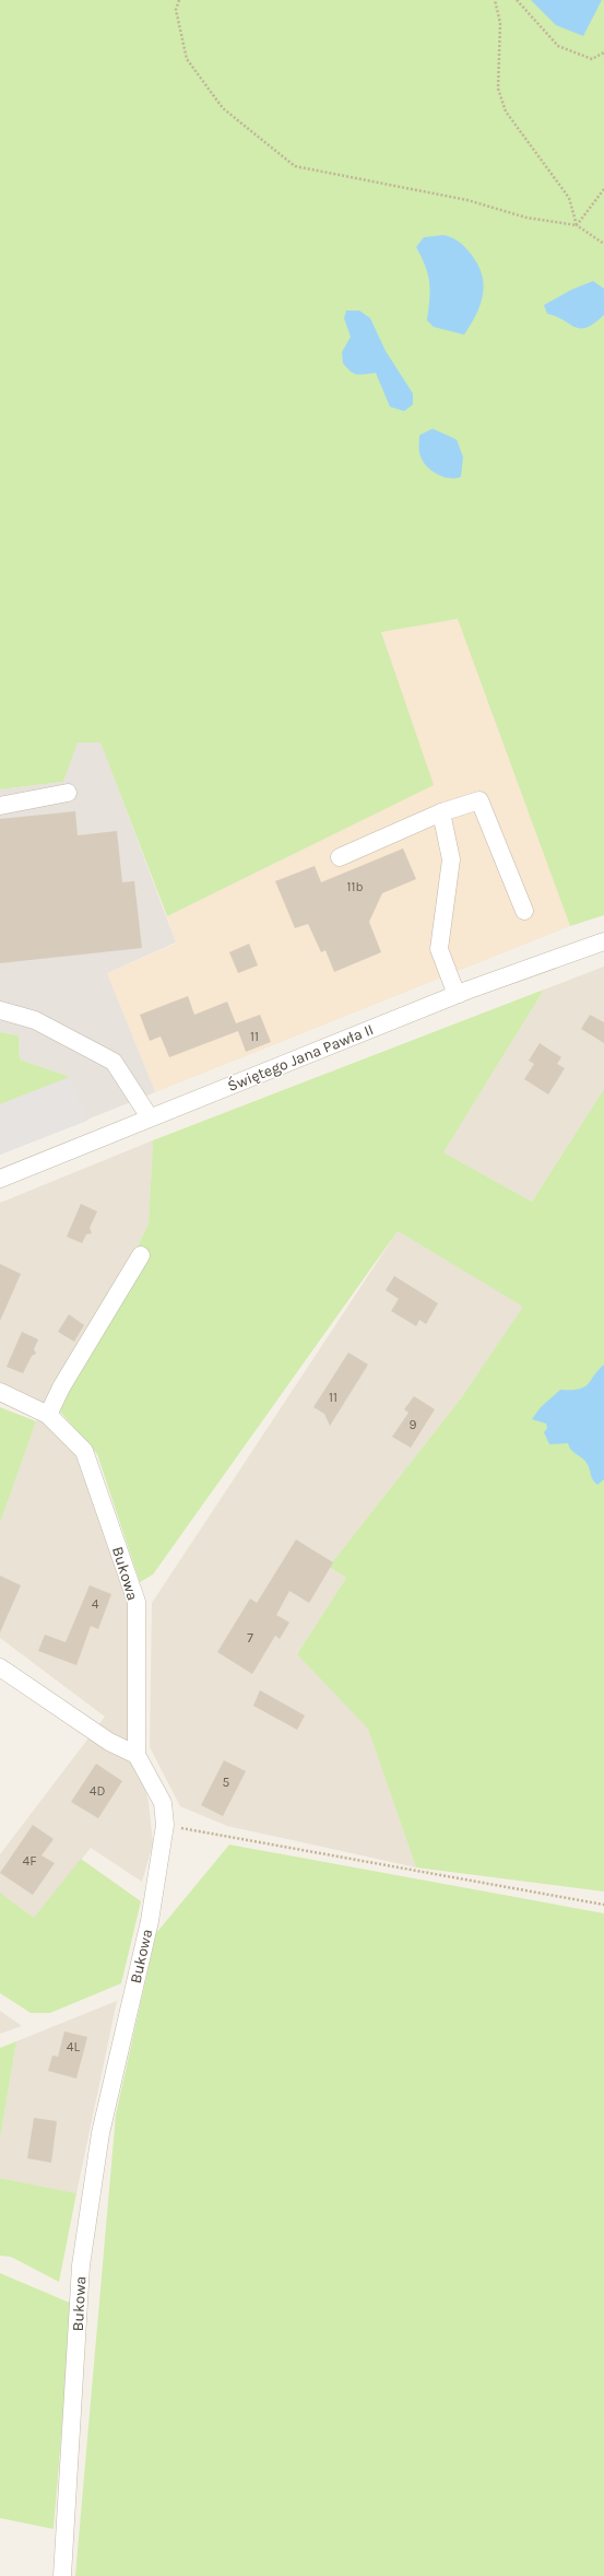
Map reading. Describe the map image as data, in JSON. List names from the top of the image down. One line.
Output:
{"streets":{"street":["Świętego Jana Pawła II","Bukowa"]},"house_numbers":["11b","11","11","9","4","7","5","4D","4F","4L"]}
